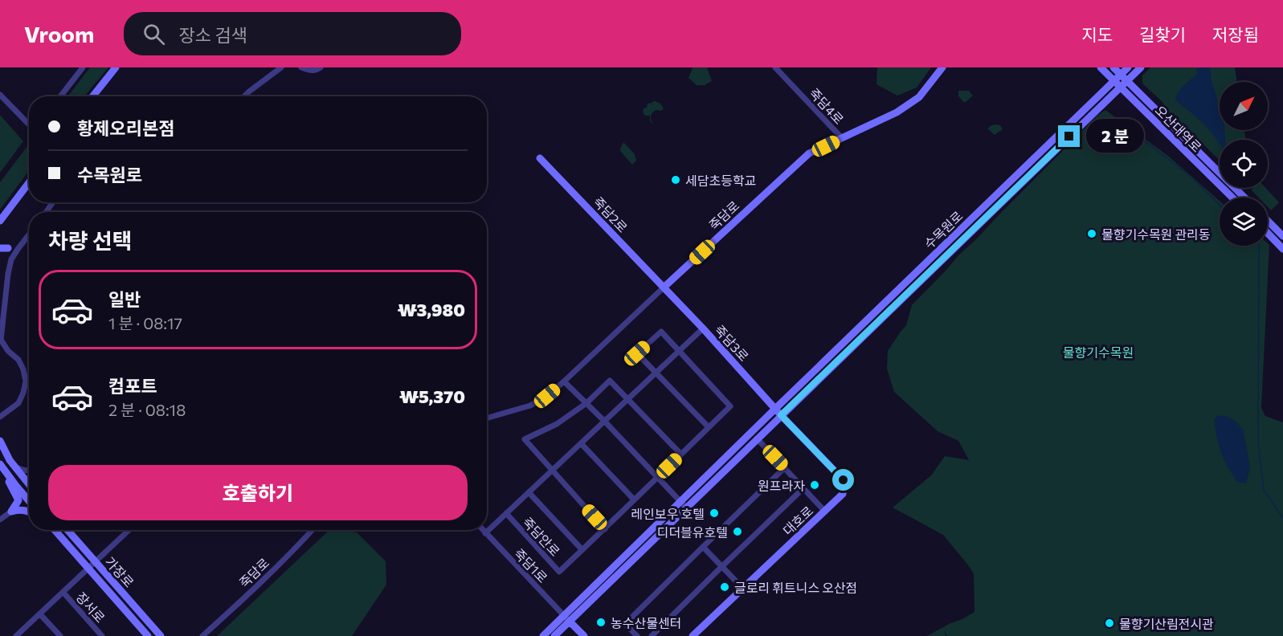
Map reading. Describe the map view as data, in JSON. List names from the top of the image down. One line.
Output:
{"streets":{"street":["죽담4로","오산대역로","죽담2로","죽담로","수목원로","죽담3로","대호로","죽담안로","죽담1로","가장로","장서로"]},"crossings":[["죽담4로","죽담로"],["오산대역로","수목원로"],["죽담2로","죽담로"],["죽담2로","죽담3로"],["죽담로","죽담3로"],["수목원로","죽담3로"],["수목원로","대호로"],["죽담3로","대호로"],["죽담3로","죽담안로"],["죽담안로","죽담1로"]],"parks":["물향기수목원"],"places":["세담초등학교","물향기수목원 관리동","원프라자","레인보우 호텔","디더블유호텔","글로리 휘트니스 오산점","농수산물센터","물향기산림전시관"],"north":"top right","page":{"header":"Vroom","search":"장소 검색","nav":["지도","길찾기","저장됨"],"banner":["황제오리본점","수목원로"],"bubble":"2 분","heading":"차량 선택","list":[{"name":"일반","note":"1 분 · 08:17","value":"₩3,980"},{"name":"컴포트","note":"2 분 · 08:18","value":"₩5,370"}],"buttons":"호출하기"}}
